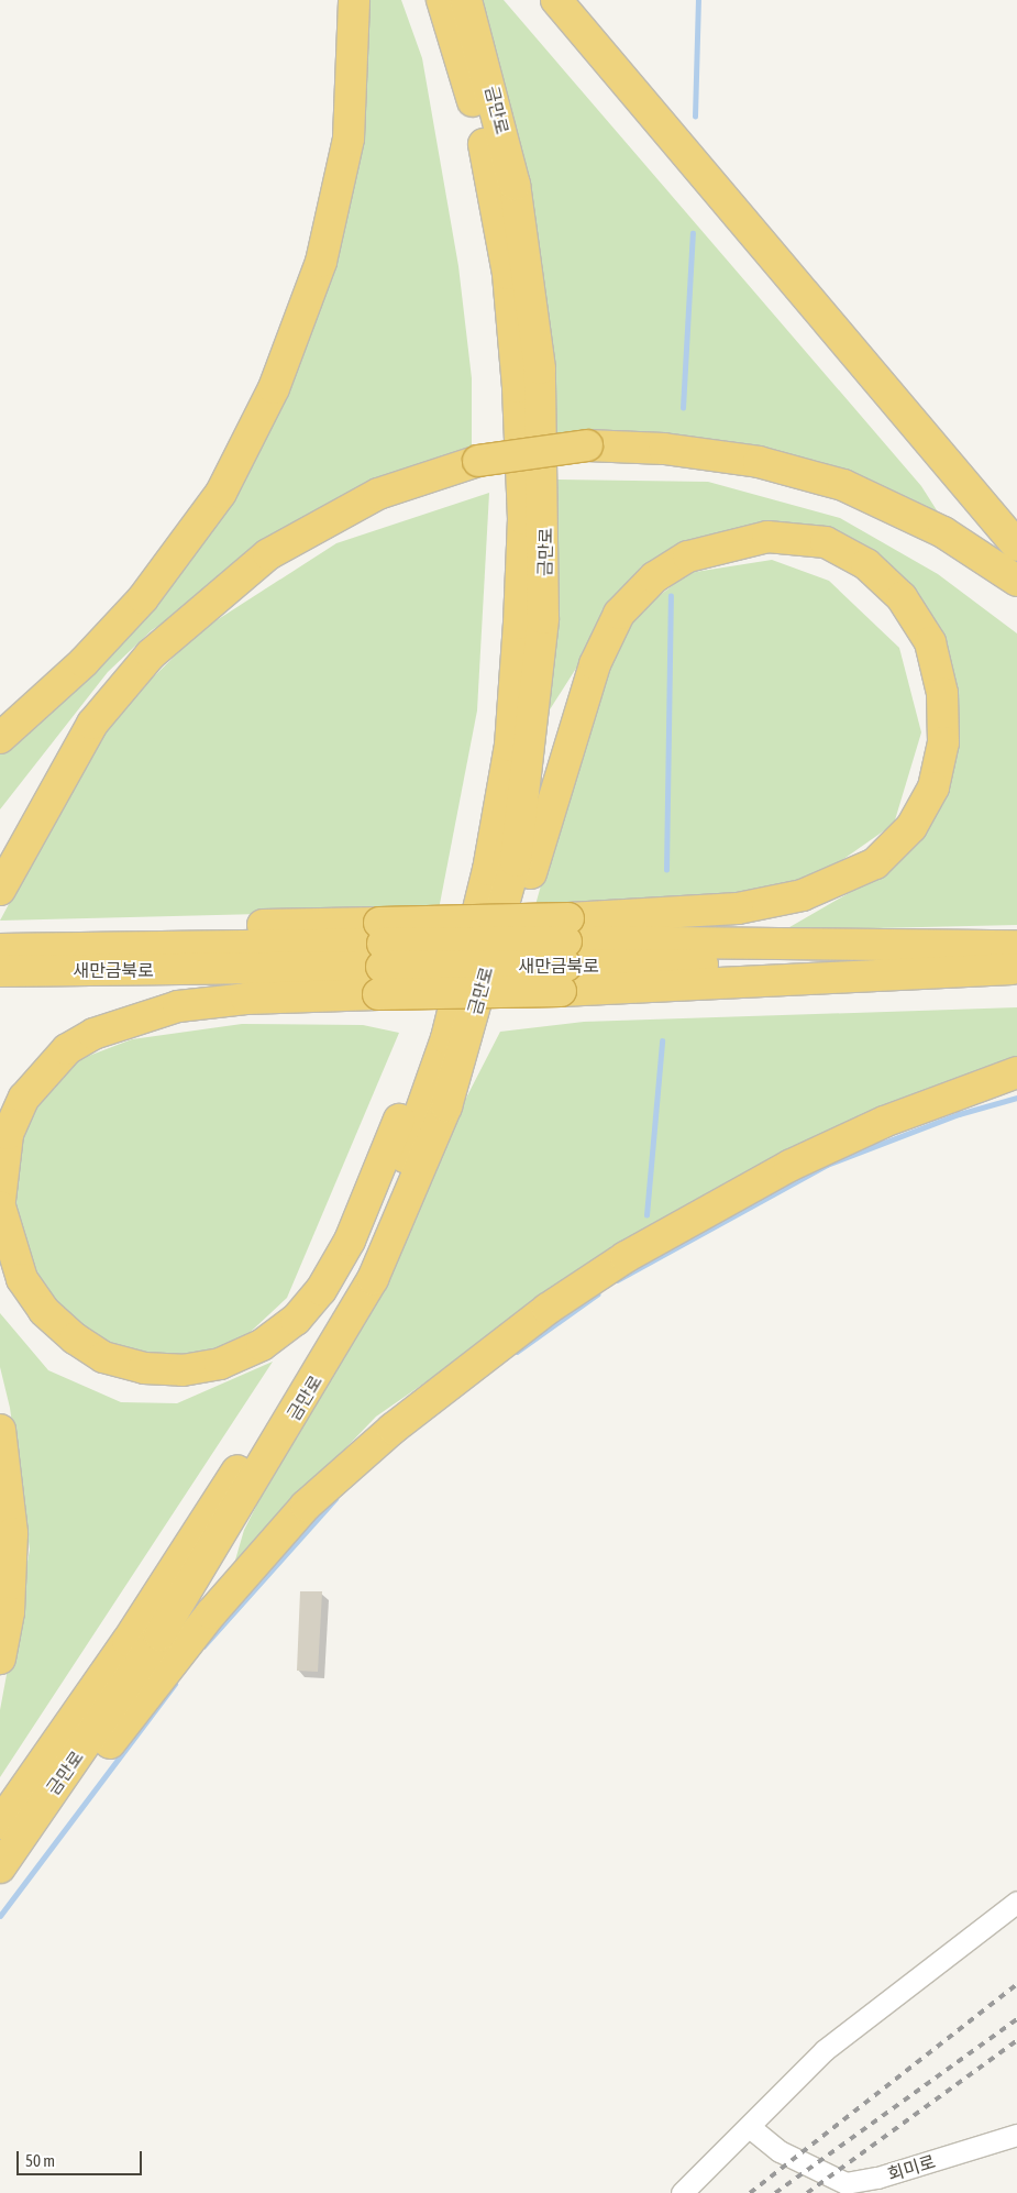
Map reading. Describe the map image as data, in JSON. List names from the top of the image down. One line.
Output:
{"streets":{"highway":["금만로","새만금북로"],"street":["회미로"]},"scale_bar":"50 m"}
